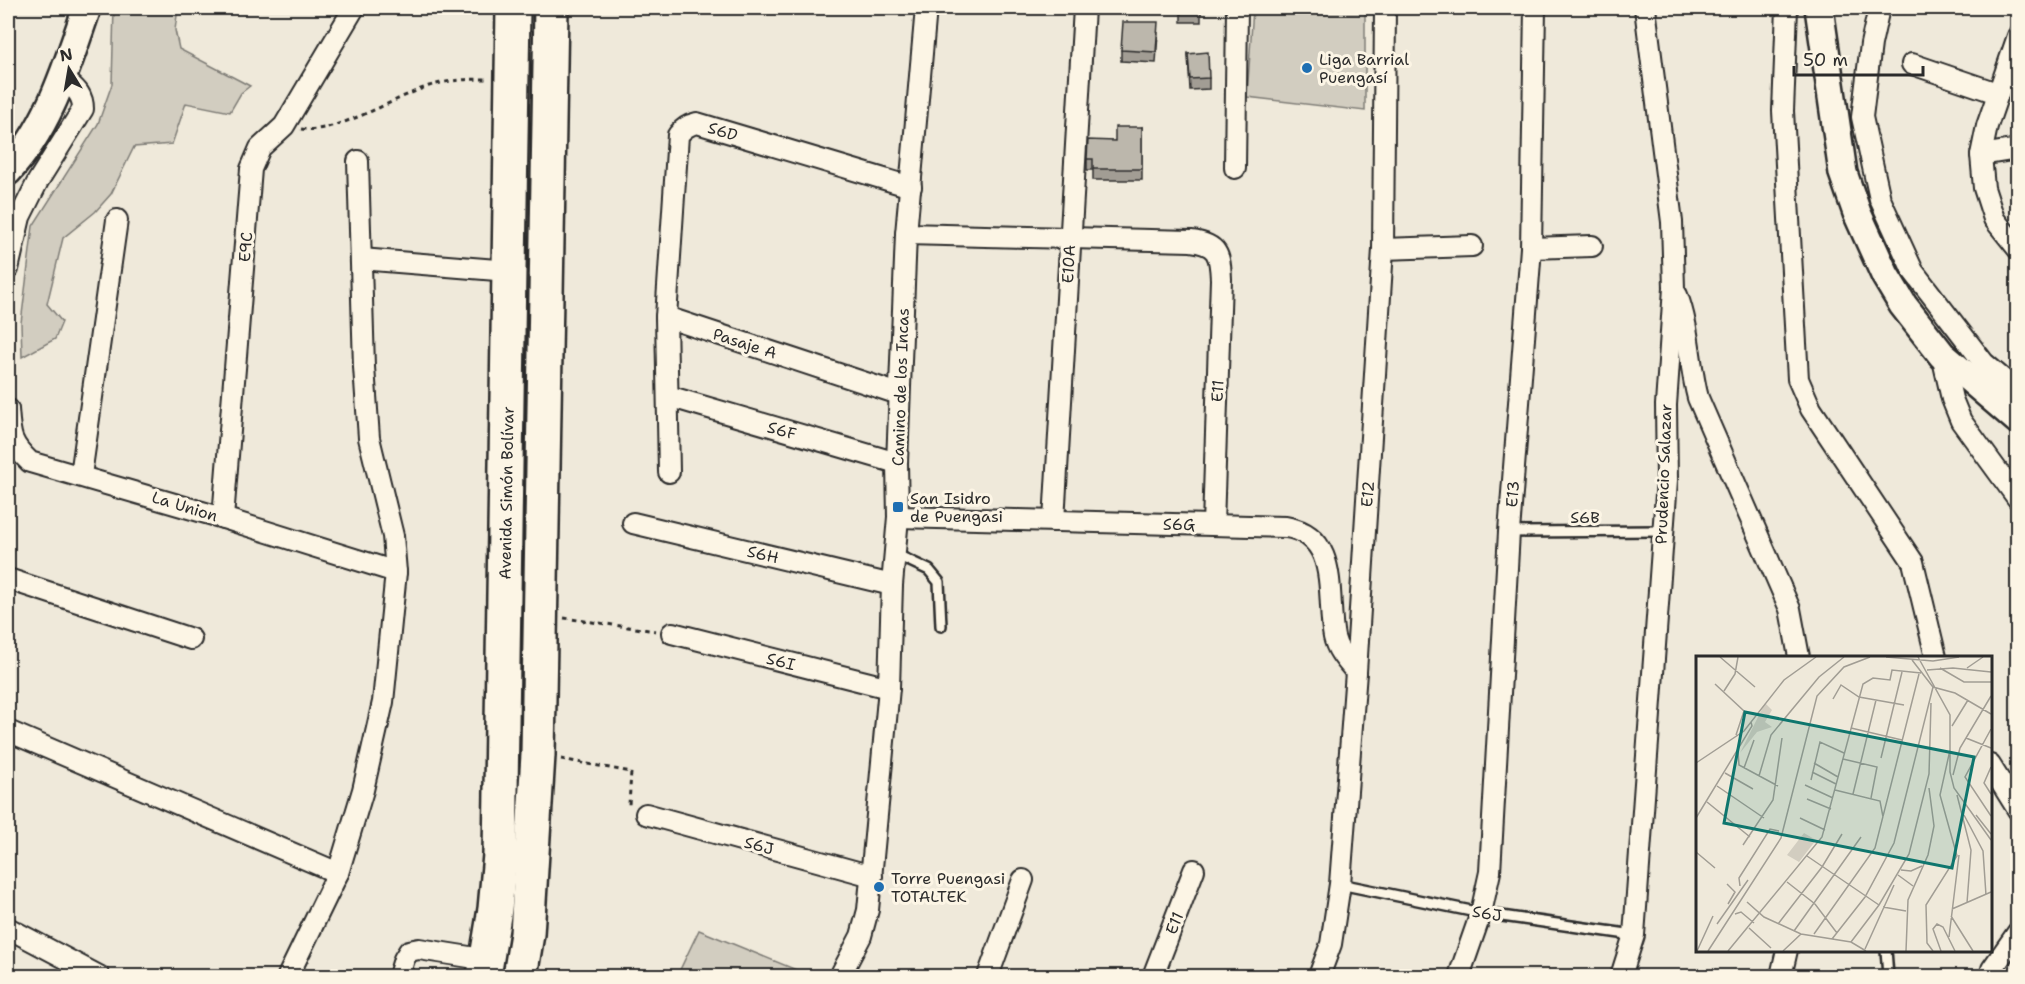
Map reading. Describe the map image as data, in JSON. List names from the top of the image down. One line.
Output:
{"streets":{"highway":["Avenida Simón Bolívar"],"street":["S6D","E9C","E10A","Pasaje A","Camino de los Incas","E11","S6F","Prudencio Salazar","E12","E13","La Union","S6G","S6H","S6I","S6J"],"lane":["S6B"]},"crossings":[["S6D","Pasaje A"],["S6D","Camino de los Incas"],["E9C","La Union"],["E10A","E11"],["E10A","S6G"],["Pasaje A","Camino de los Incas"],["Camino de los Incas","S6F"],["Camino de los Incas","S6G"],["Camino de los Incas","S6H"],["Camino de los Incas","S6I"],["Camino de los Incas","S6J"],["E11","S6G"],["Prudencio Salazar","S6B"],["Prudencio Salazar","S6J"],["E12","S6G"],["E12","S6J"],["E13","S6B"],["E13","S6J"]],"places":{"other":["Liga Barrial Puengasí","Torre Puengasi TOTALTEK"],"transit":["San Isidro de Puengasi"]},"scale_bar":"50 m","north":"top"}
